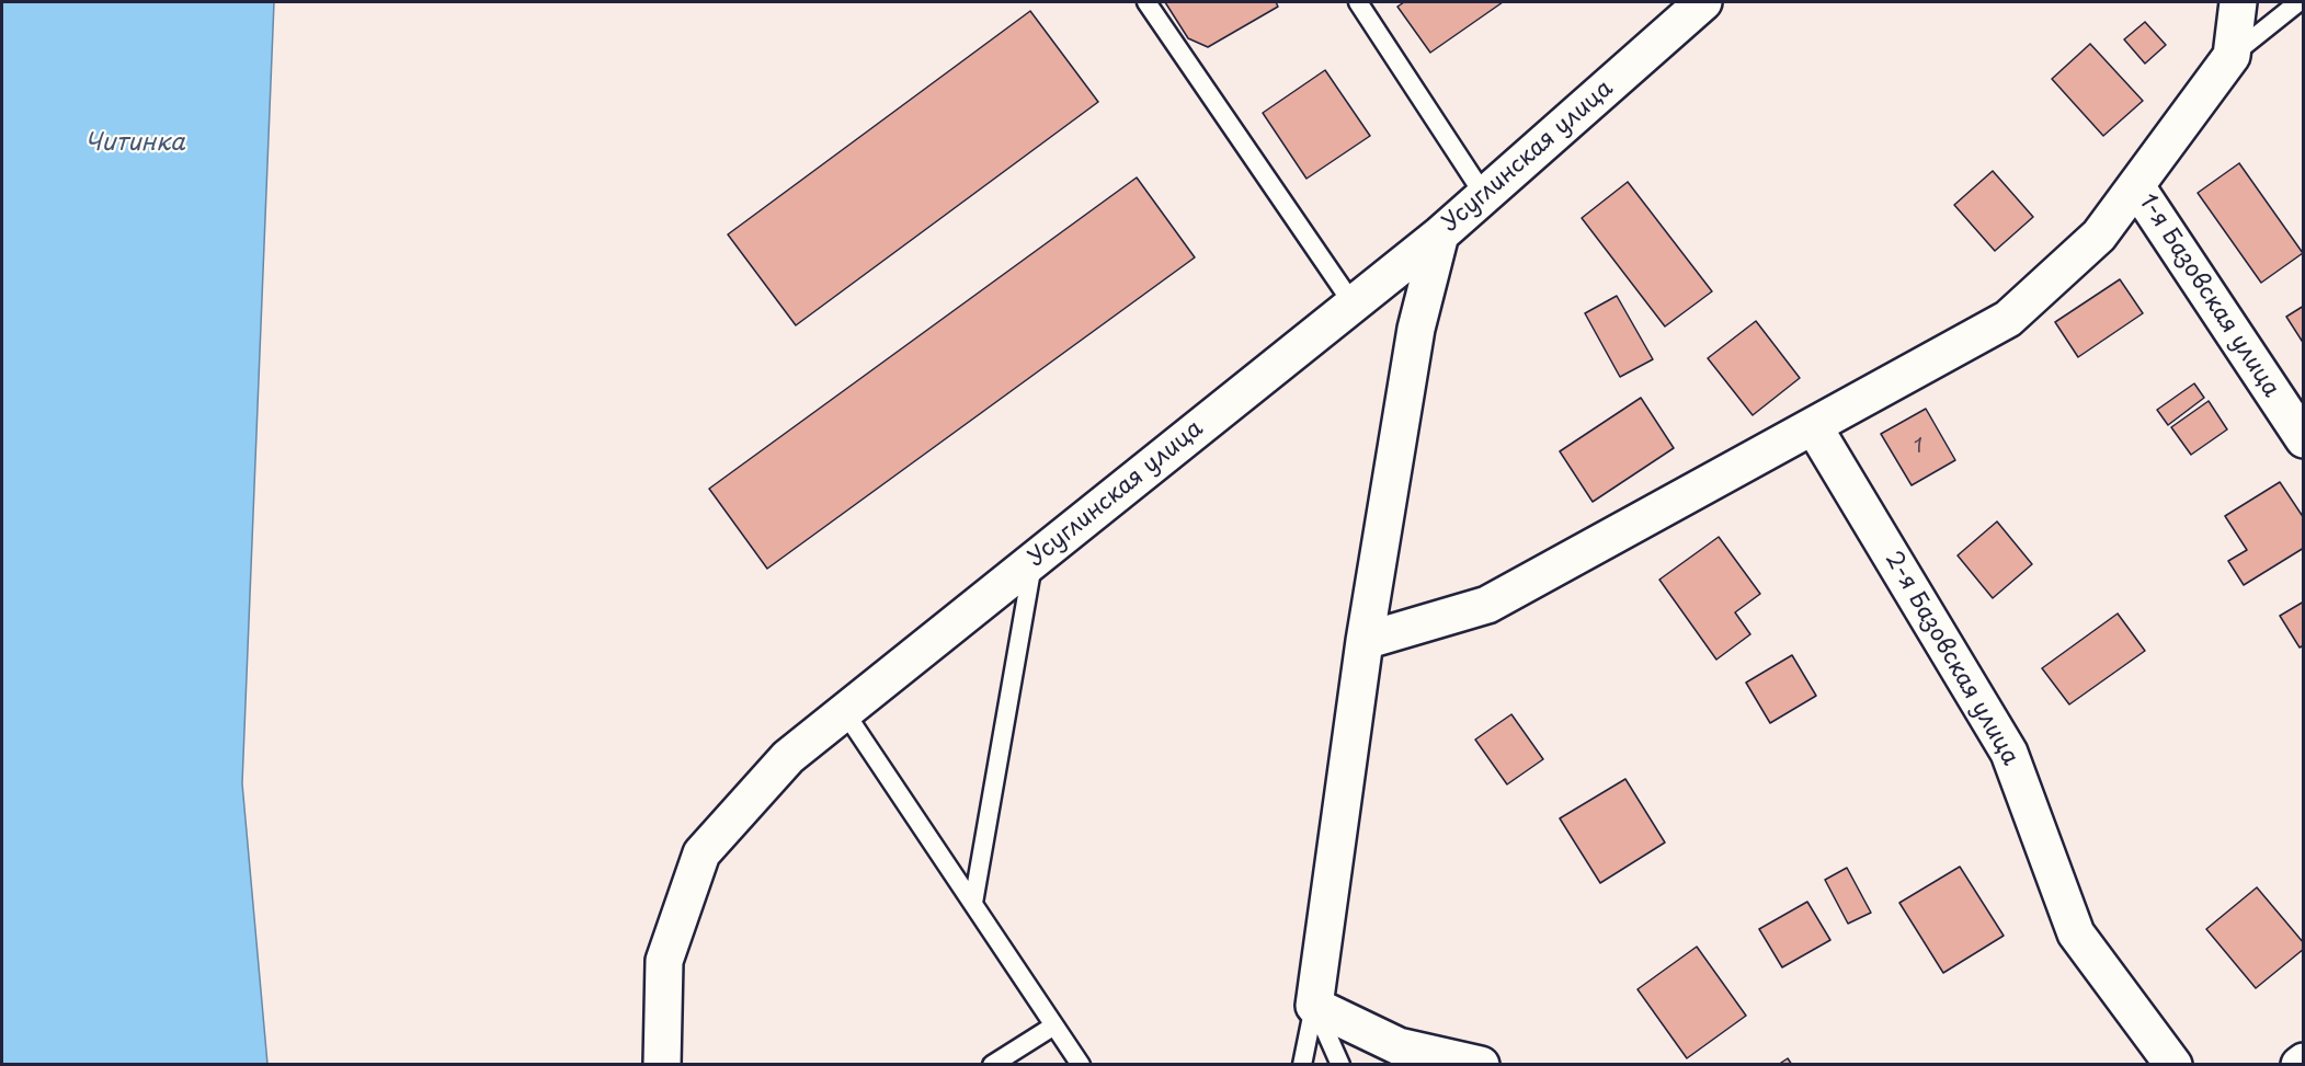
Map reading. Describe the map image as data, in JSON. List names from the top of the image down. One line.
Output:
{"streets":{"street":["Усуглинская улица","1-я Базовская улица","2-я Базовская улица"]},"water":["Читинка"],"house_numbers":["1"]}
